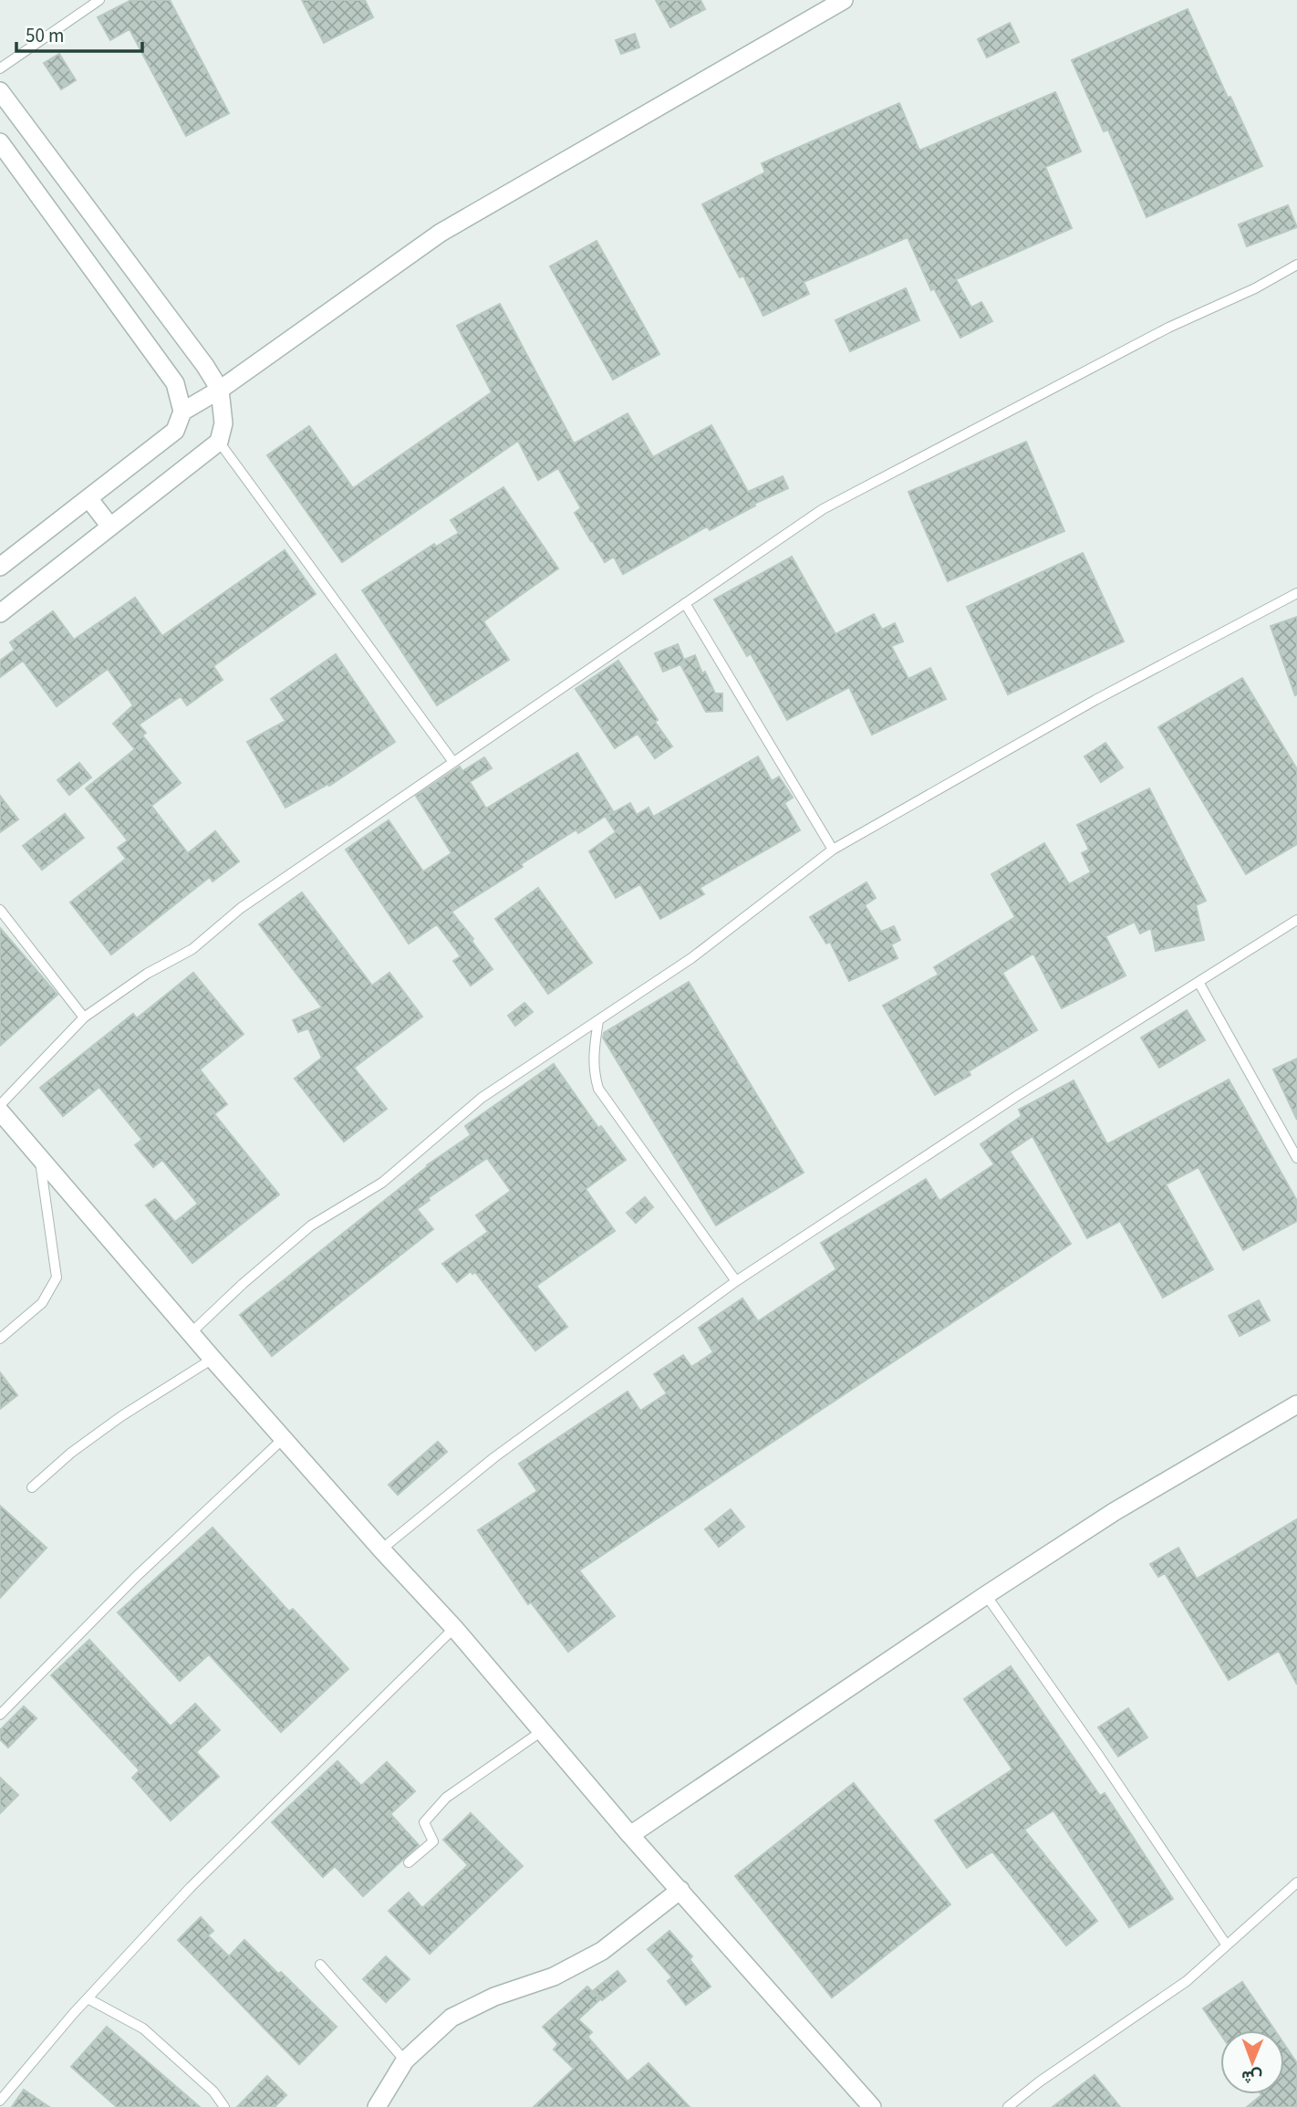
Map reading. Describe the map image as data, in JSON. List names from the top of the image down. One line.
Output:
{"scale_bar":"50 m","north":"bottom"}
